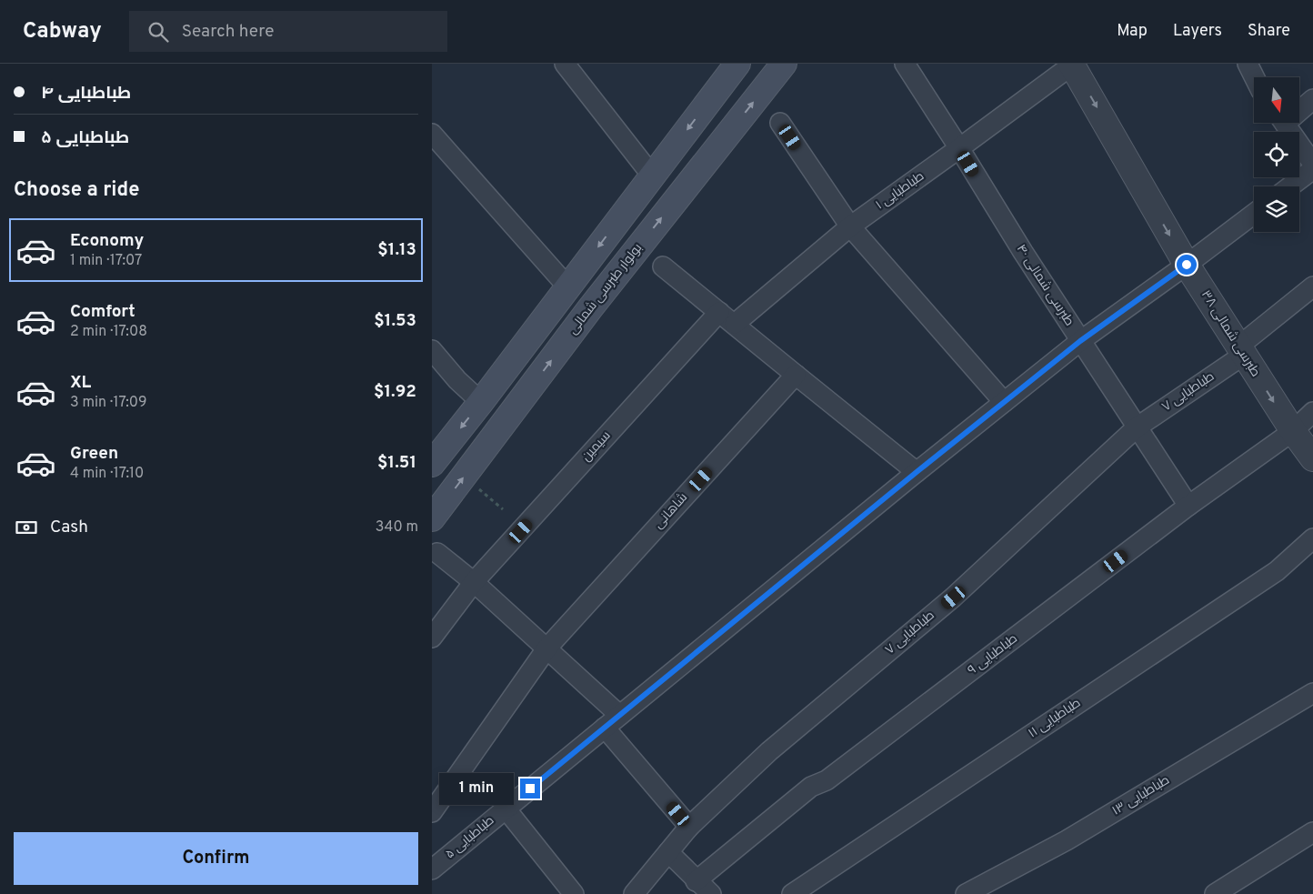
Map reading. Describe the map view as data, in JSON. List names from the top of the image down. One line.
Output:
{"streets":{"main road":["بولوار طبرسی شمالی"],"street":["طباطبایی ۱","طبرسی شمالی ۴۰","طبرسی شمالی ۳۸","طباطبایی ۷","سیمین","شاهانی","طباطبایی ۹","طباطبایی ۱۱","طباطبایی ۱۳","طباطبایی ۵"]},"crossings":[["طباطبایی ۱","طبرسی شمالی ۴۰"],["طباطبایی ۱","طبرسی شمالی ۳۸"],["طبرسی شمالی ۴۰","طباطبایی ۷"],["طبرسی شمالی ۴۰","طباطبایی ۹"],["طبرسی شمالی ۴۰","طباطبایی ۵"],["طبرسی شمالی ۳۸","طباطبایی ۷"],["طبرسی شمالی ۳۸","طباطبایی ۹"],["طبرسی شمالی ۳۸","طباطبایی ۵"]],"one_way":["طبرسی شمالی ۳۸"],"north":"bottom","page":{"header":"Cabway","search":"Search here","nav":["Map","Layers","Share"],"banner":["طباطبایی ۴","طباطبایی ۵"],"heading":"Choose a ride","list":[{"name":"Economy","note":"1 min · 17:07","value":"$1.13"},{"name":"Comfort","note":"2 min · 17:08","value":"$1.53"},{"name":"XL","note":"3 min · 17:09","value":"$1.92"},{"name":"Green","note":"4 min · 17:10","value":"$1.51"}],"pay":["Cash","340 m"],"bubble":"1 min","buttons":"Confirm"}}
